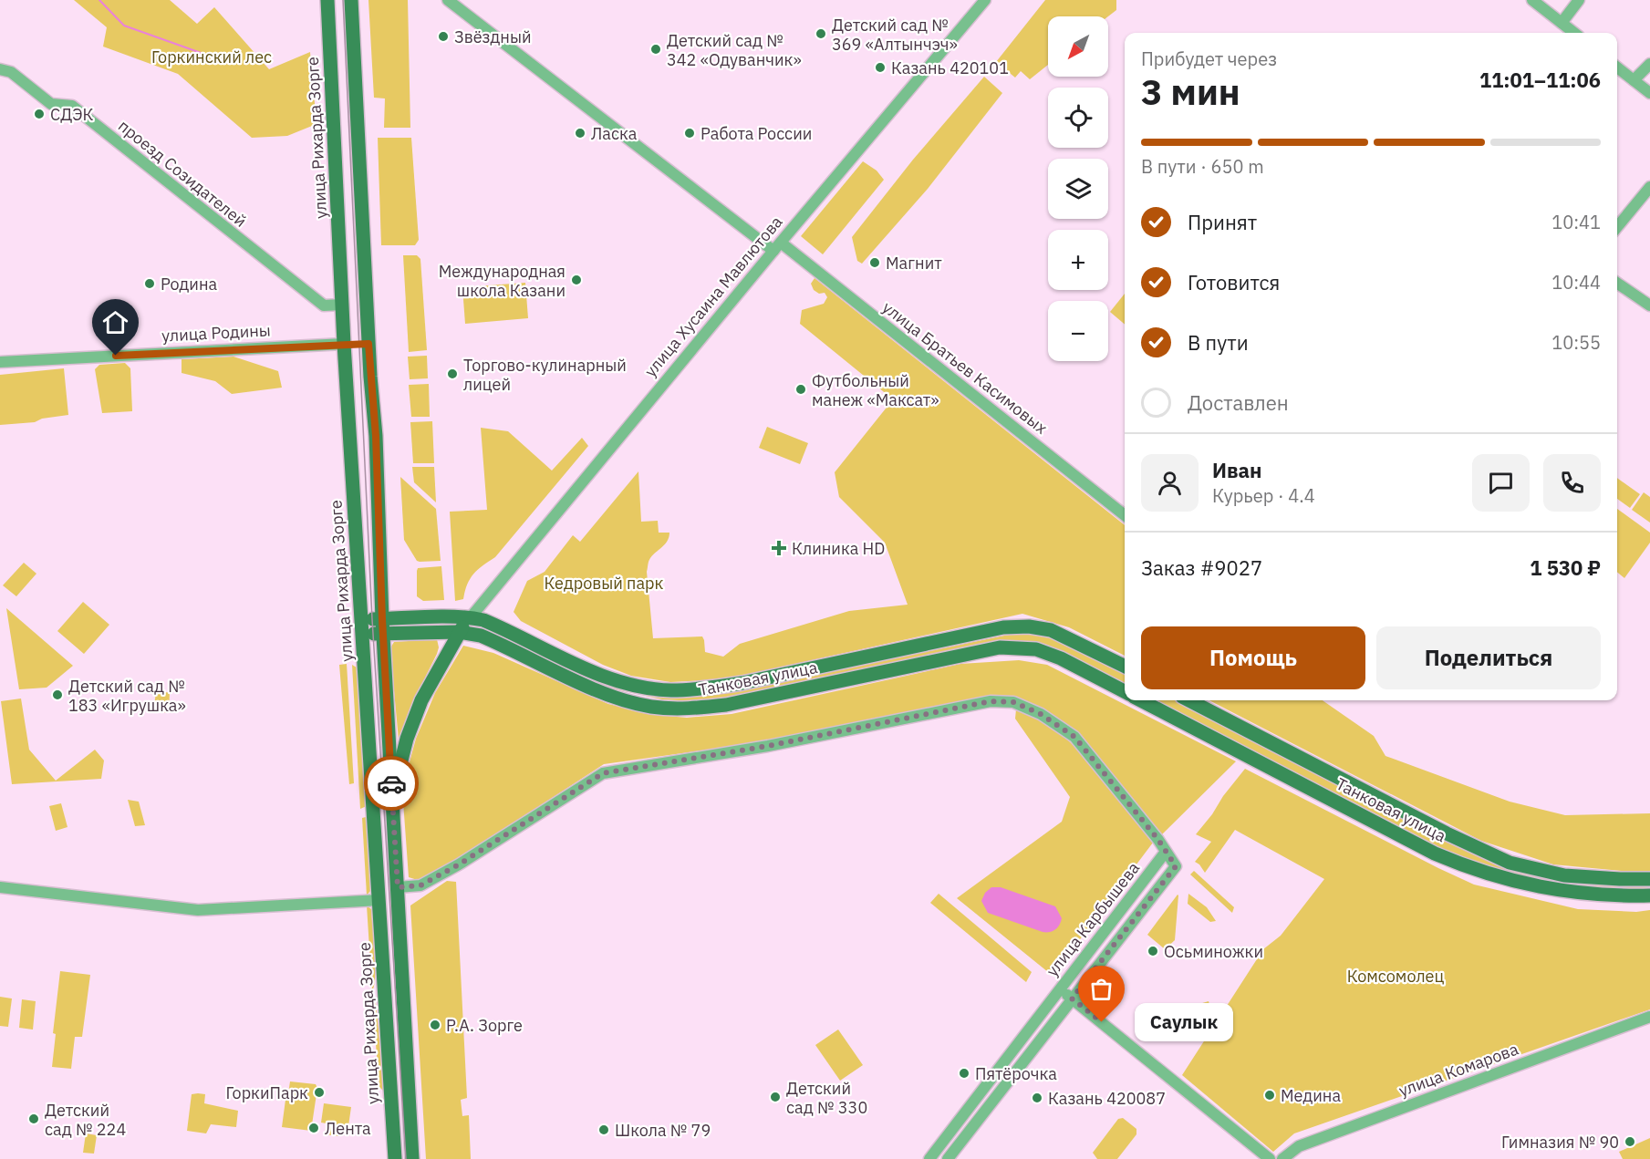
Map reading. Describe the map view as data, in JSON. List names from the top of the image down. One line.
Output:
{"streets":{"main road":["улица Рихарда Зорге","улица Хусаина Мавлютова","улица Родины","Танковая улица"],"street":["проезд Созидателей","улица Братьев Касимовых","улица Карбышева","улица Комарова"]},"crossings":[["улица Рихарда Зорге","проезд Созидателей"],["улица Рихарда Зорге","улица Родины"],["улица Рихарда Зорге","Танковая улица"],["улица Хусаина Мавлютова","улица Братьев Касимовых"],["улица Хусаина Мавлютова","Танковая улица"]],"parks":["Горкинский лес","Кедровый парк","Комсомолец"],"places":{"other":["Детский сад № 369 «Алтынчэч»","Звёздный","Детский сад № 342 «Одуванчик»","Казань 420101","СДЭК","Ласка","Работа России","Магнит","Международная школа Казани","Родина","Торгово-кулинарный лицей","Футбольный манеж «Максат»","Детский сад № 183 «Игрушка»","Осьминожки","Саулык","Р.А. Зорге","Пятёрочка","ГоркиПарк","Медина","Детский сад № 330","Казань 420087","Детский сад № 224","Лента","Школа № 79","Гимназия № 90"],"health":["Клиника HD"]},"north":"bottom left","page":{"map_buttons":["+","−"],"heading":["3 мин","Прибудет через","11:01–11:06"],"panel":["Иван","Курьер · 4.4","Заказ #9027","1 530 ₽"],"bar":"В пути · 650 m","list":[["Принят","10:41"],["Готовится","10:44"],["В пути","10:55"],"Доставлен"],"buttons":["Помощь","Поделиться"],"bubble":"Саулык"}}
